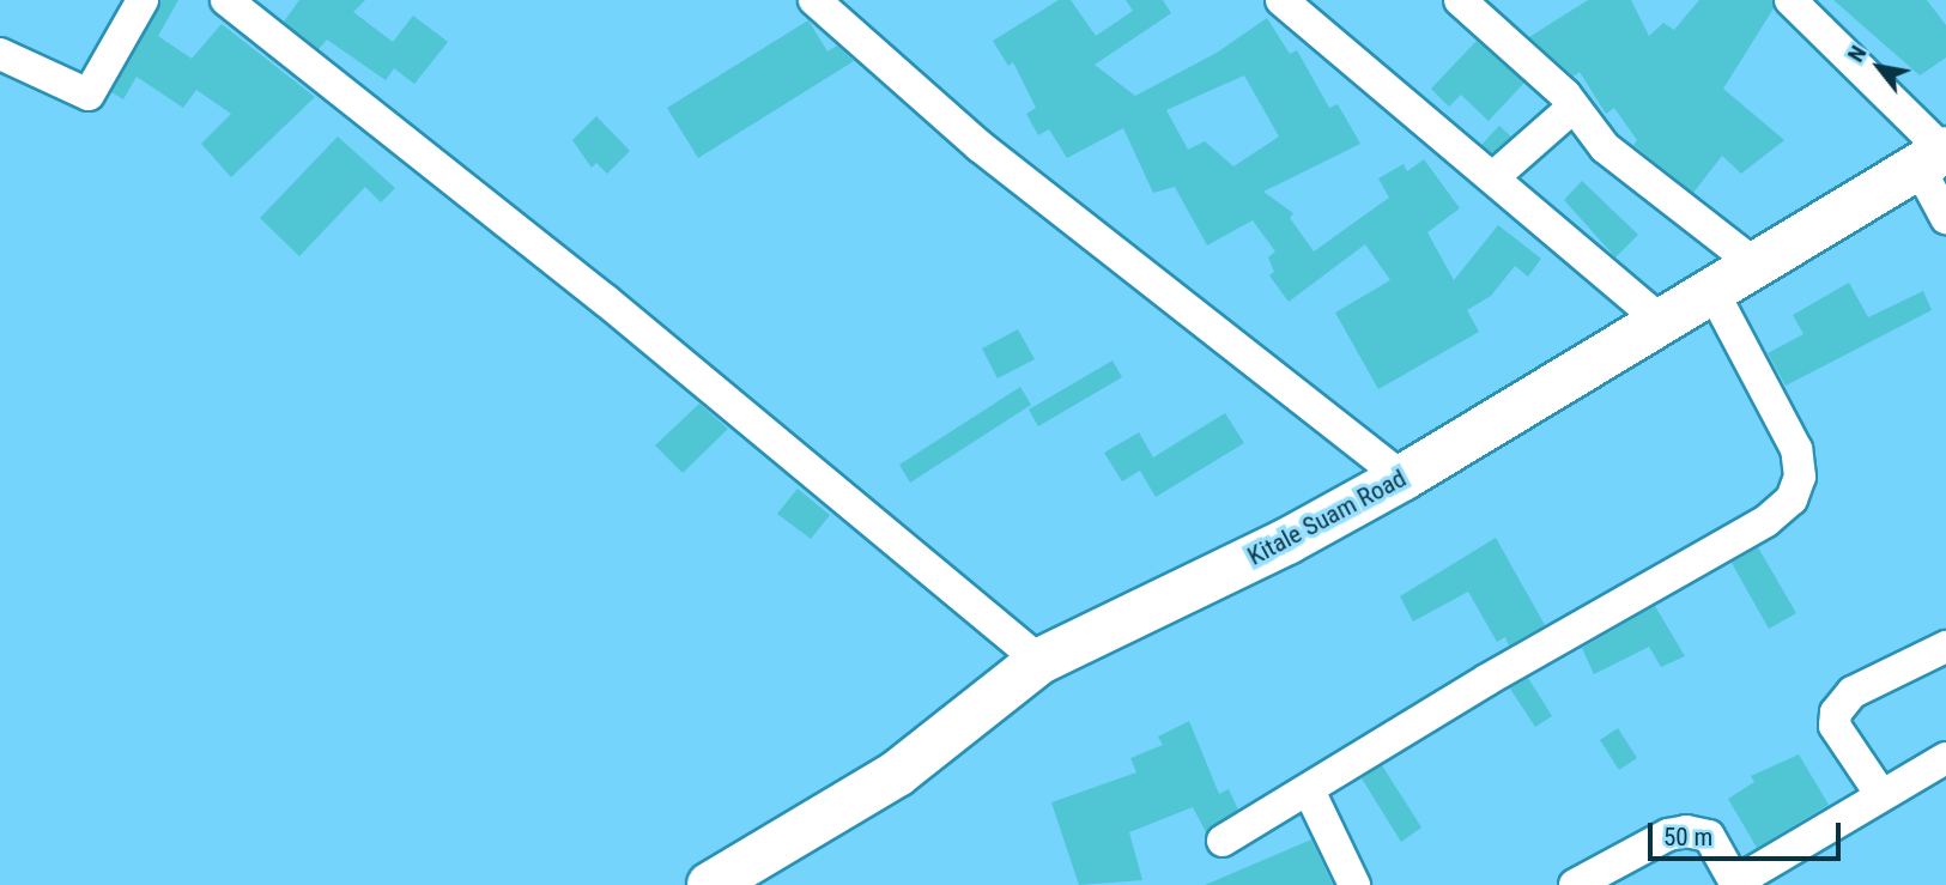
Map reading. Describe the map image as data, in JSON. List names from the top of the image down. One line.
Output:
{"streets":{"highway":["Kitale Suam Road"]},"scale_bar":"50 m","north":"top left"}
